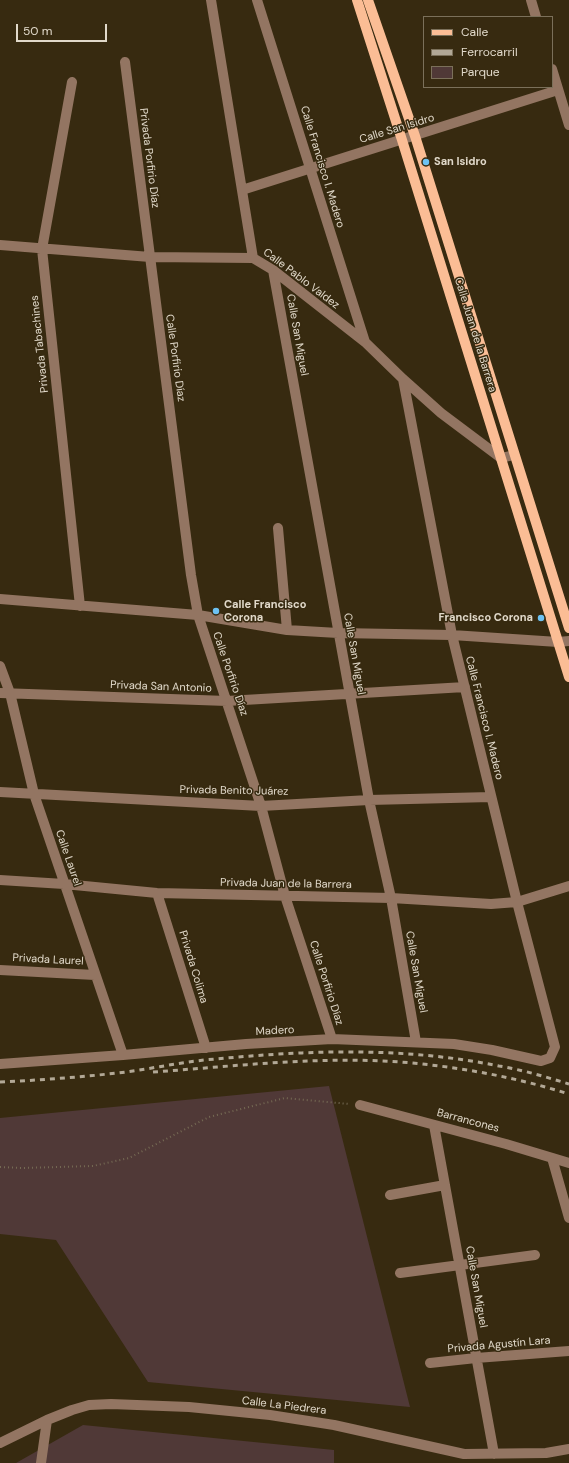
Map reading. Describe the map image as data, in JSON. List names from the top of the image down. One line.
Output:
{"streets":{"main road":["Calle Juan de la Barrera"],"street":["Calle San Isidro","Privada Porfirio Díaz","Calle Francisco I. Madero","Calle Pablo Valdez","Calle San Miguel","Privada Tabachines","Calle Porfirio Díaz","Privada San Antonio","Privada Benito Juárez","Calle Laurel","Privada Juan de la Barrera","Privada Laurel","Privada Colima","Madero","Barrancones","Privada Agustín Lara","Calle La Piedrera"]},"crossings":[["Calle San Isidro","Calle Francisco I. Madero"],["Calle San Isidro","Calle Juan de la Barrera"],["Privada Porfirio Díaz","Calle Pablo Valdez"],["Privada Porfirio Díaz","Calle Porfirio Díaz"],["Calle Francisco I. Madero","Calle Pablo Valdez"],["Calle Francisco I. Madero","Privada San Antonio"],["Calle Francisco I. Madero","Privada Benito Juárez"],["Calle Francisco I. Madero","Privada Juan de la Barrera"],["Calle Francisco I. Madero","Madero"],["Calle Pablo Valdez","Calle San Miguel"],["Calle Pablo Valdez","Calle Juan de la Barrera"],["Calle Pablo Valdez","Privada Tabachines"],["Calle Pablo Valdez","Calle Porfirio Díaz"],["Calle San Miguel","Privada San Antonio"],["Calle San Miguel","Privada Benito Juárez"],["Calle San Miguel","Privada Juan de la Barrera"],["Calle San Miguel","Madero"],["Calle San Miguel","Barrancones"],["Calle San Miguel","Privada Agustín Lara"],["Calle San Miguel","Calle La Piedrera"],["Calle Porfirio Díaz","Privada San Antonio"],["Calle Porfirio Díaz","Privada Benito Juárez"],["Calle Porfirio Díaz","Privada Juan de la Barrera"],["Calle Porfirio Díaz","Madero"],["Privada San Antonio","Calle Laurel"],["Privada Benito Juárez","Calle Laurel"],["Calle Laurel","Privada Juan de la Barrera"],["Calle Laurel","Privada Laurel"],["Calle Laurel","Madero"],["Privada Juan de la Barrera","Privada Colima"],["Privada Colima","Madero"]],"places":["San Isidro","Calle Francisco Corona","Francisco Corona"],"legend":["Calle","Ferrocarril","Parque"],"scale_bar":"50 m"}
